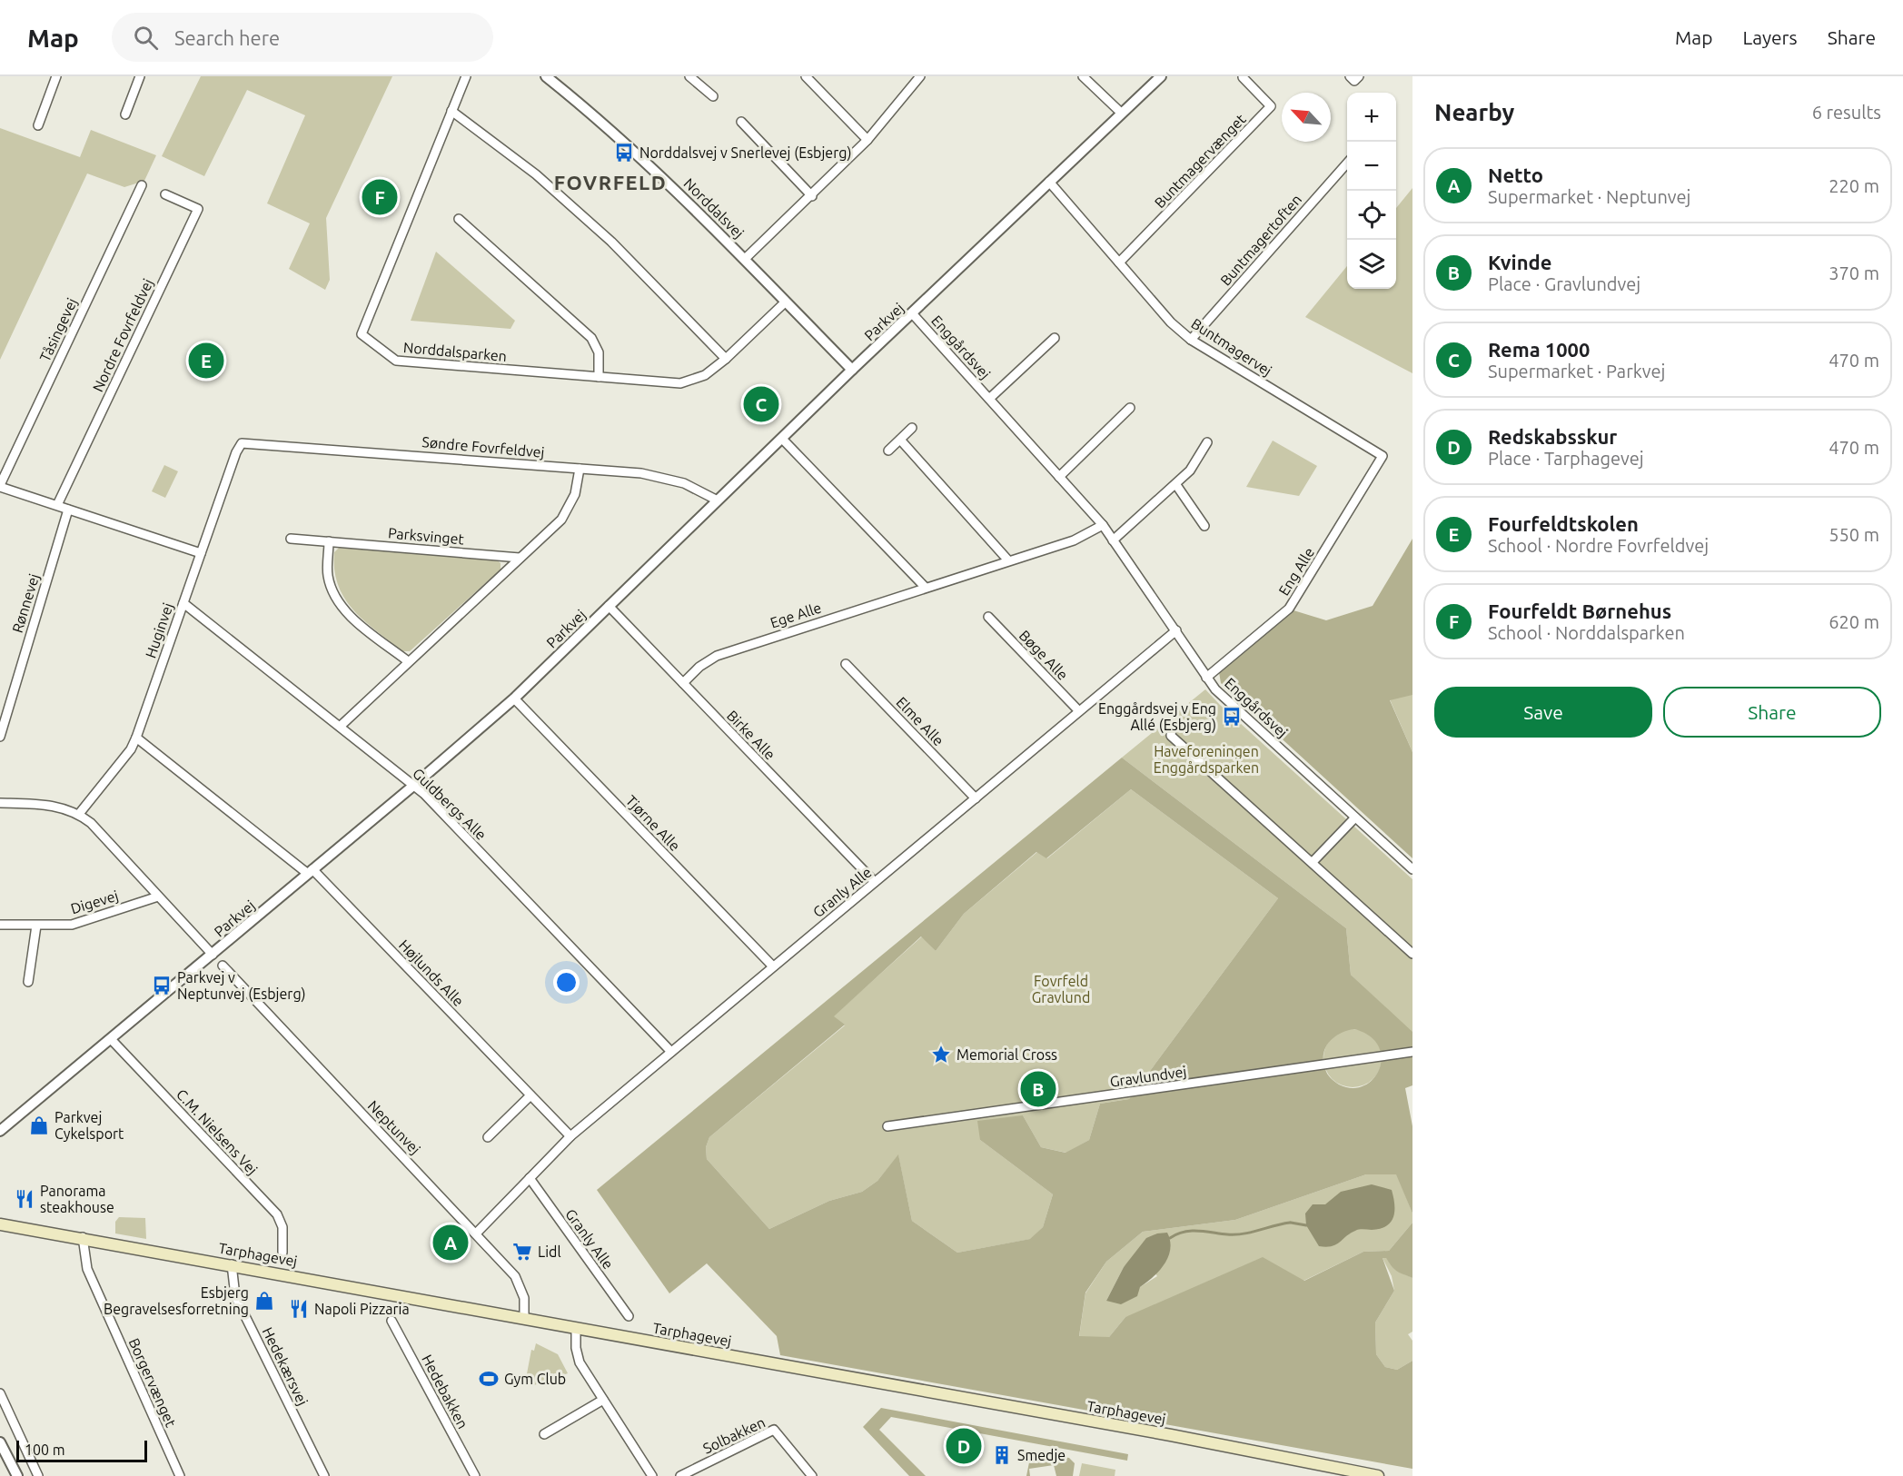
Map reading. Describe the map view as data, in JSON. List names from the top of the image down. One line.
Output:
{"streets":{"main road":["Tarphagevej"],"street":["Buntmagervænget","Norddalsvej","Buntmagertoften","Parkvej","Tåsingevej","Nordre Fovrfeldvej","Enggårdsvej","Buntmagervej","Norddalsparken","Søndre Fovrfeldvej","Parksvinget","Eng Alle","Rønnevej","Ege Alle","Huginvej","Bøge Alle","Elme Alle","Birke Alle","Guldbergs Alle","Tjørne Alle","Granly Alle","Digevej","Højlunds Alle","Gravlundvej","Neptunvej","C.M. Nielsens Vej","Hedekærsvej","Borgervænget","Hedebakken","Solbakken"]},"crossings":[["Buntmagervænget","Buntmagervej"],["Norddalsvej","Parkvej"],["Norddalsvej","Norddalsparken"],["Buntmagertoften","Buntmagervej"],["Parkvej","Enggårdsvej"],["Parkvej","Buntmagervej"],["Parkvej","Søndre Fovrfeldvej"],["Parkvej","Birke Alle"],["Parkvej","Guldbergs Alle"],["Parkvej","Tjørne Alle"],["Parkvej","Højlunds Alle"],["Parkvej","C.M. Nielsens Vej"],["Enggårdsvej","Eng Alle"],["Enggårdsvej","Ege Alle"],["Enggårdsvej","Granly Alle"],["Buntmagervej","Eng Alle"],["Søndre Fovrfeldvej","Huginvej"],["Ege Alle","Birke Alle"],["Huginvej","Guldbergs Alle"],["Huginvej","Højlunds Alle"],["Bøge Alle","Granly Alle"],["Elme Alle","Granly Alle"],["Birke Alle","Granly Alle"],["Guldbergs Alle","Granly Alle"],["Tjørne Alle","Granly Alle"],["Granly Alle","Højlunds Alle"],["Granly Alle","Neptunvej"],["Neptunvej","Tarphagevej"],["Tarphagevej","Hedekærsvej"],["Tarphagevej","Borgervænget"]],"districts":["FOVRFELD"],"parks":["Haveforeningen Enggårdsparken","Fovrfeld Gravlund"],"places":{"bus stop":["Norddalsvej v Snerlevej (Esbjerg)","Enggårdsvej v Eng Allé (Esbjerg)","Parkvej v Neptunvej (Esbjerg)"],"place":["Memorial Cross"],"shop":["Parkvej Cykelsport","Esbjerg Begravelsesforretning"],"restaurant":["Panorama steakhouse","Napoli Pizzaria"],"supermarket":["Lidl"],"sports":["Gym Club"],"building":["Smedje"]},"scale_bar":"100 m","north":"top left","page":{"header":"Map","search":"Search here","nav":["Map","Layers","Share"],"heading":["Nearby","6 results"],"map_buttons":["+","−"],"list":[{"mark":"A","name":"Netto","note":"Supermarket · Neptunvej","value":"220 m"},{"mark":"B","name":"Kvinde","note":"Place · Gravlundvej","value":"370 m"},{"mark":"C","name":"Rema 1000","note":"Supermarket · Parkvej","value":"470 m"},{"mark":"D","name":"Redskabsskur","note":"Place · Tarphagevej","value":"470 m"},{"mark":"E","name":"Fourfeldtskolen","note":"School · Nordre Fovrfeldvej","value":"550 m"},{"mark":"F","name":"Fourfeldt Børnehus","note":"School · Norddalsparken","value":"620 m"}],"pins":["F","E","C","B","A","D"],"buttons":["Save","Share"],"scale":"100 m"}}
